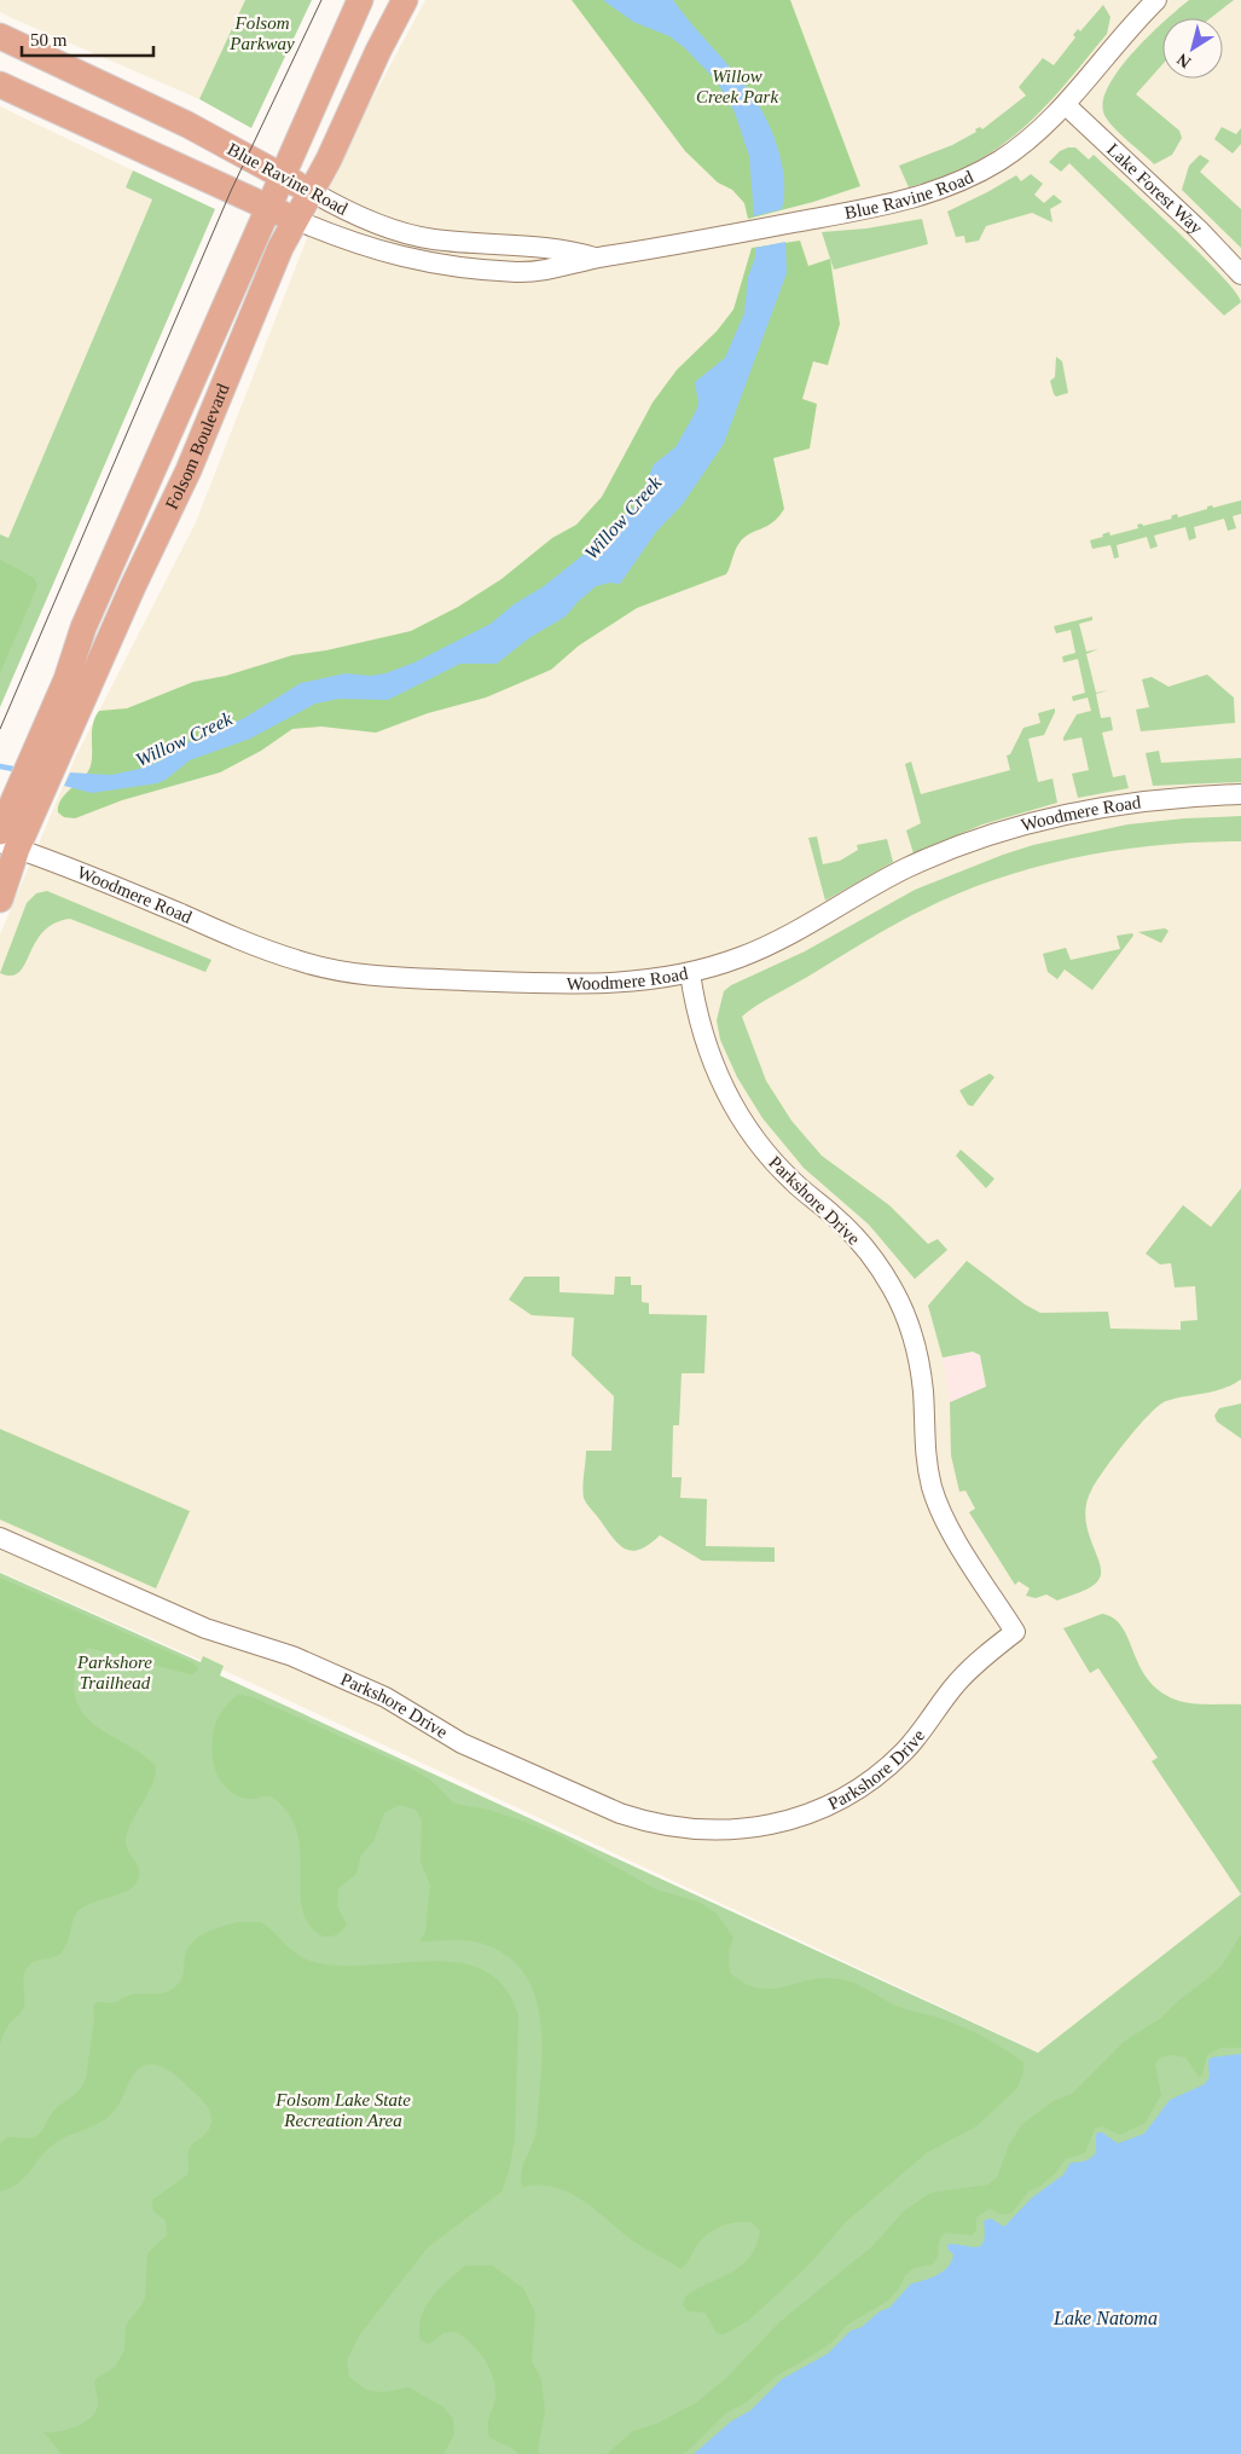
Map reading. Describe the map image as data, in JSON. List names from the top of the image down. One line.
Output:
{"streets":{"main road":["Blue Ravine Road","Folsom Boulevard"],"street":["Lake Forest Way","Woodmere Road","Parkshore Drive"]},"crossings":[["Blue Ravine Road","Lake Forest Way"],["Blue Ravine Road","Folsom Boulevard"],["Folsom Boulevard","Woodmere Road"],["Woodmere Road","Parkshore Drive"]],"water":["Willow Creek","Lake Natoma"],"parks":["Folsom Parkway","Willow Creek Park","Parkshore Trailhead","Folsom Lake State Recreation Area"],"scale_bar":"50 m","north":"bottom left"}
